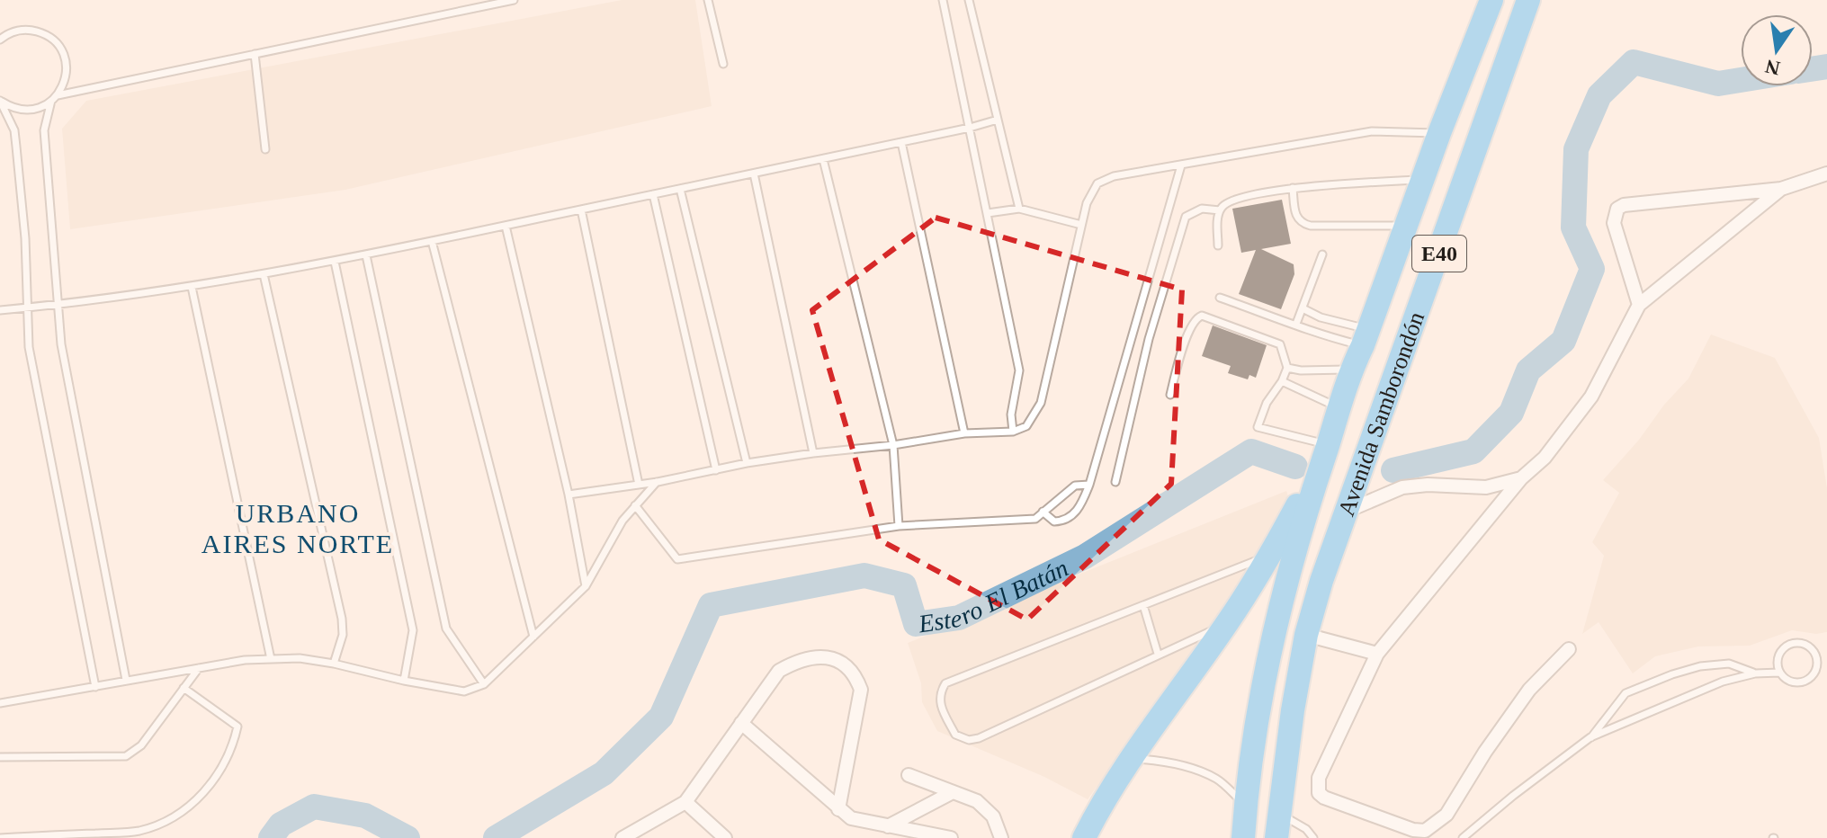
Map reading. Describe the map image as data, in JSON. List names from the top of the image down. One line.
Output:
{"streets":{"highway":["E40","Avenida Samborondón"]},"districts":["URBANO AIRES NORTE"],"water":["Estero El Batán"],"north":"bottom"}
